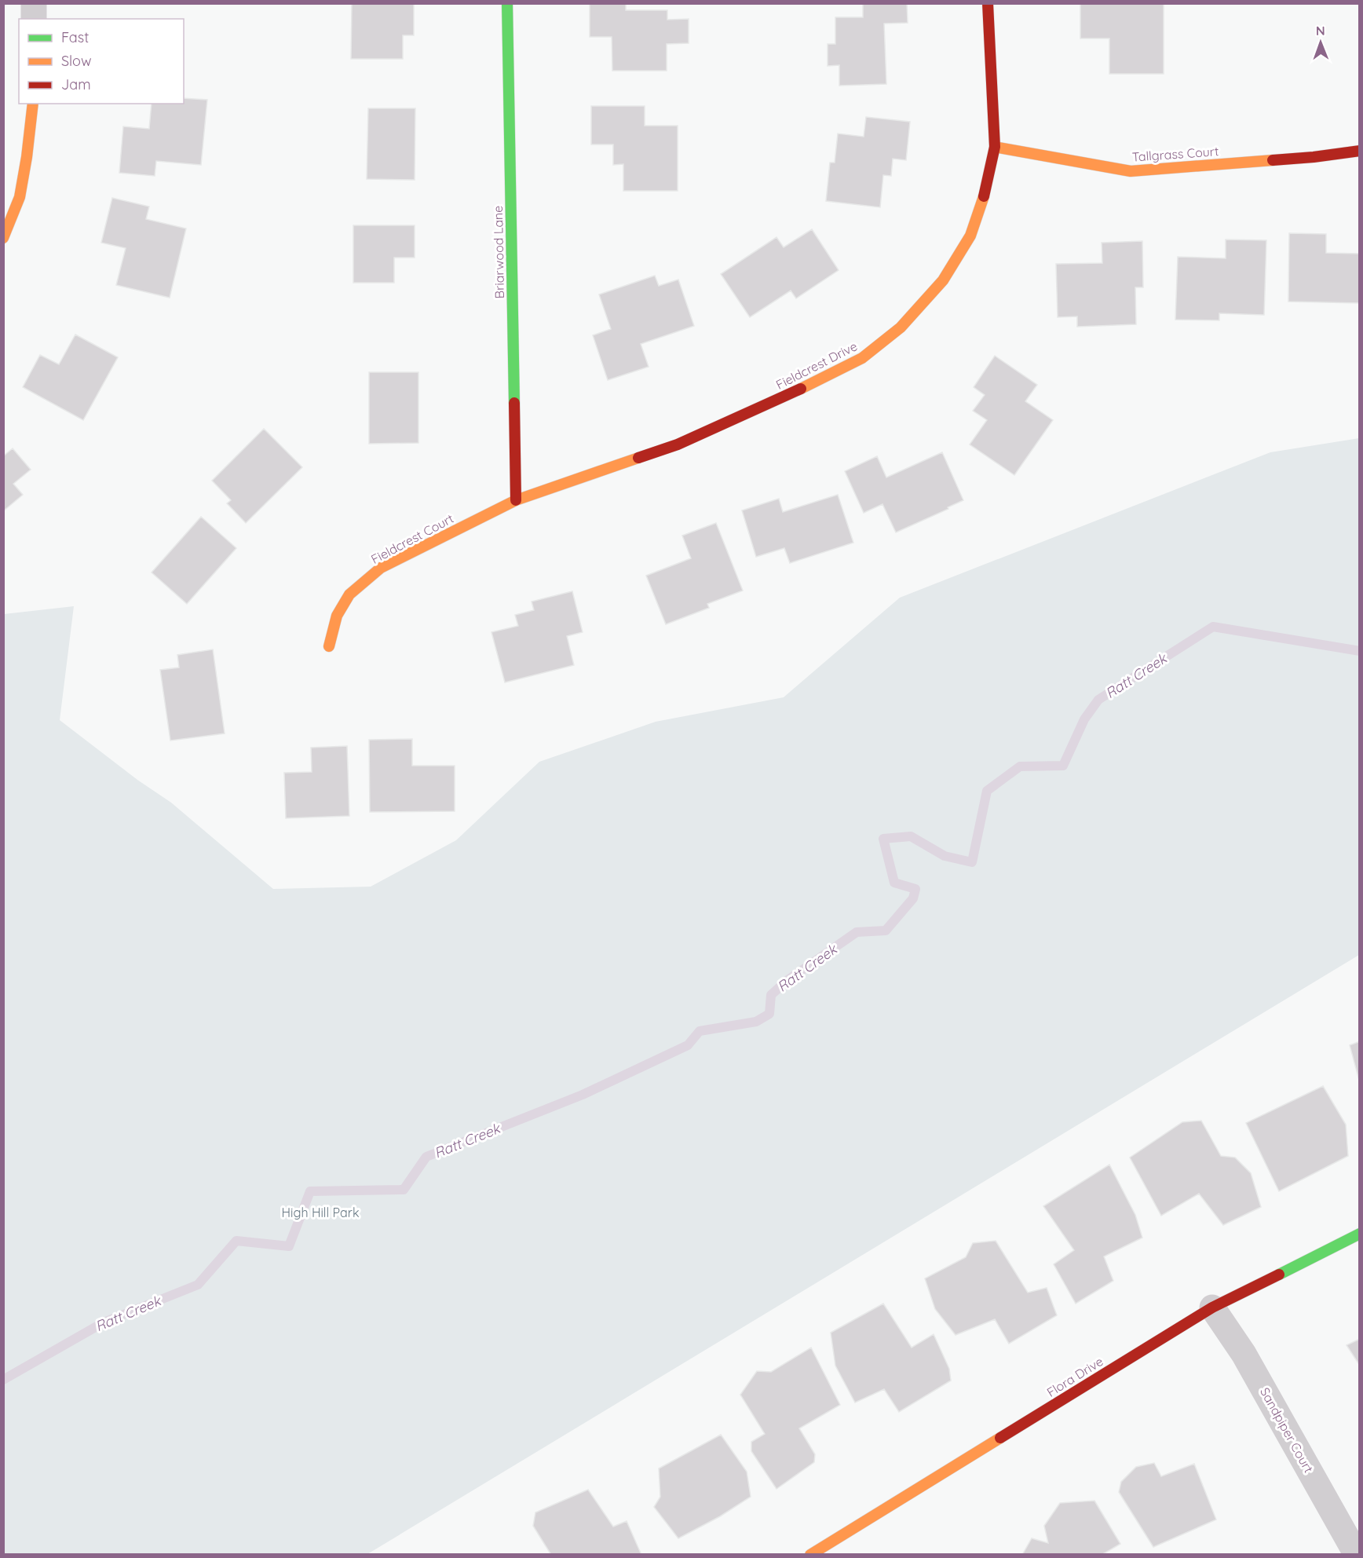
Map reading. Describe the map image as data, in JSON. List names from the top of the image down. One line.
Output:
{"streets":{"street":["Tallgrass Court","Briarwood Lane","Fieldcrest Drive","Fieldcrest Court","Flora Drive","Sandpiper Court"]},"crossings":[["Tallgrass Court","Fieldcrest Drive"],["Briarwood Lane","Fieldcrest Drive"],["Briarwood Lane","Fieldcrest Court"],["Fieldcrest Drive","Fieldcrest Court"],["Flora Drive","Sandpiper Court"]],"water":["Ratt Creek"],"parks":["High Hill Park"],"legend":["Fast","Slow","Jam"],"north":"top"}
